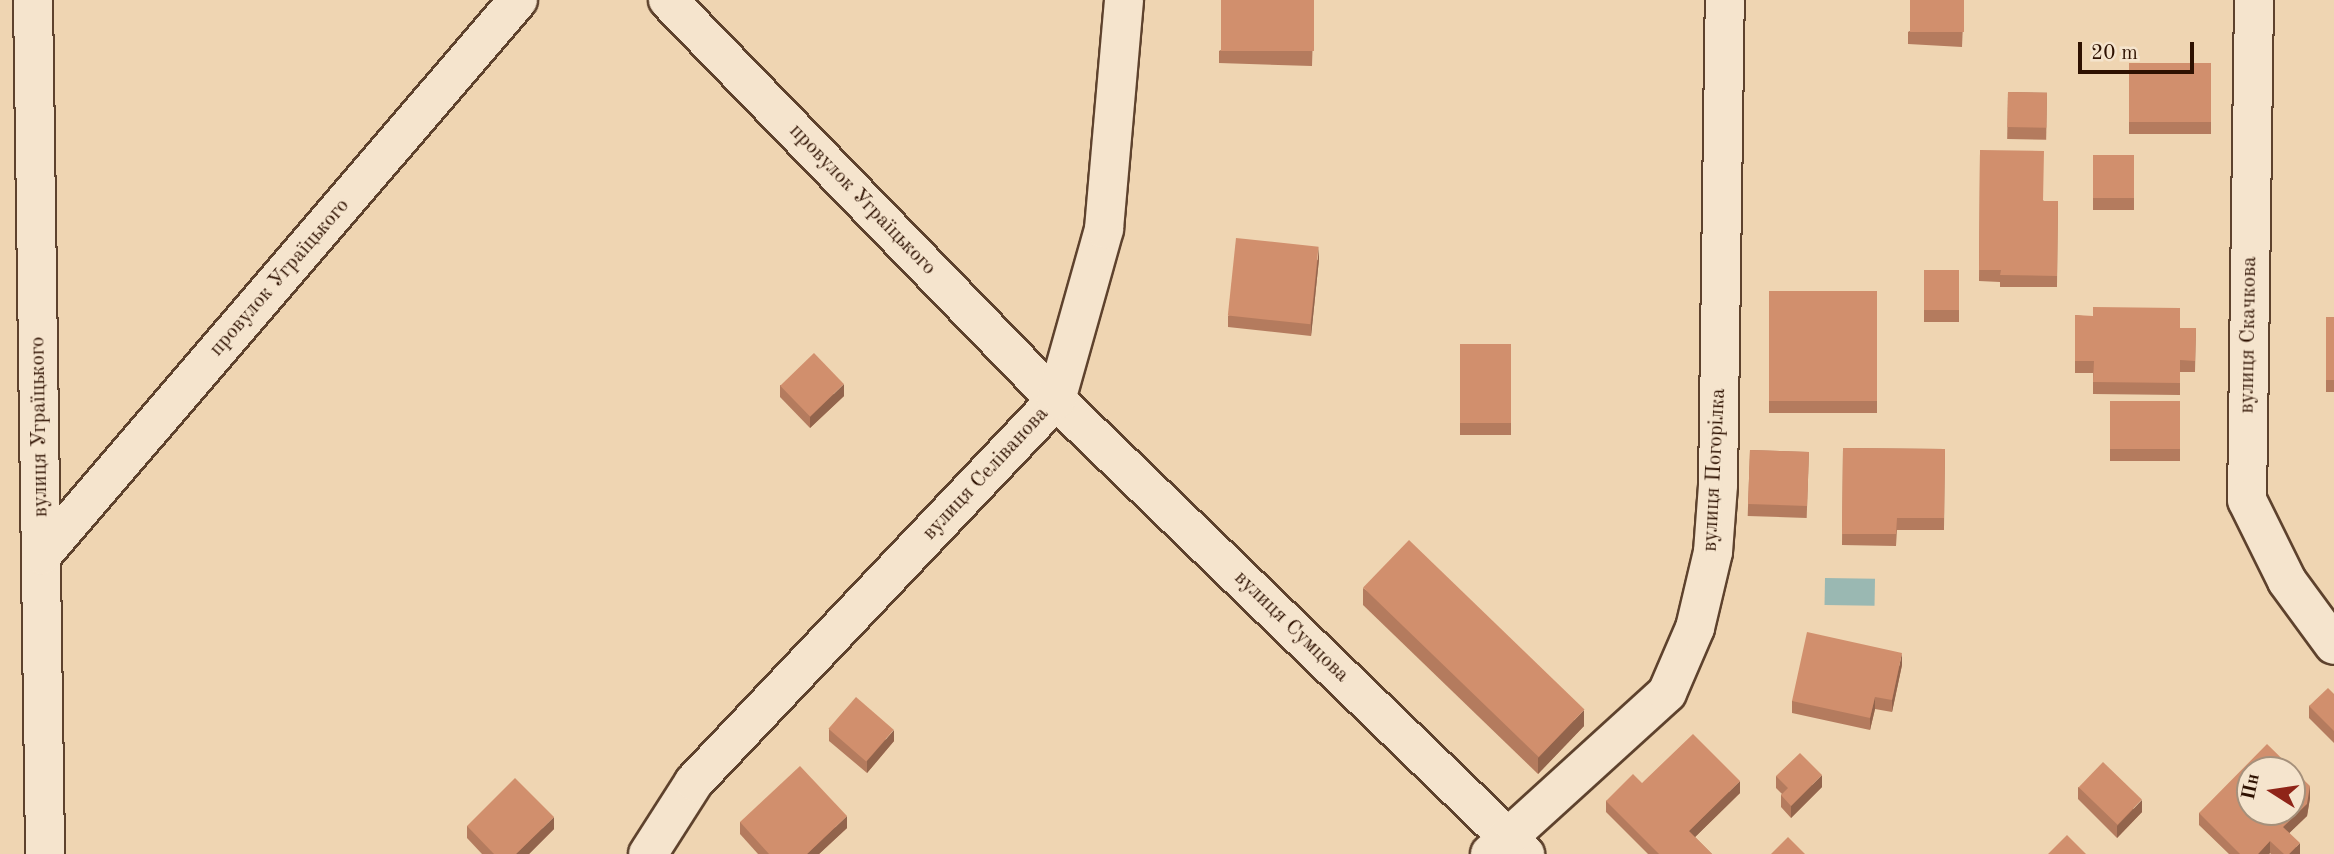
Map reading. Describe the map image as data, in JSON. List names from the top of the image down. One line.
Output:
{"streets":{"street":["провулок Уграїцького","вулиця Скачкова","вулиця Уграїцького","вулиця Погорілка","вулиця Селіванова","вулиця Сумцова"]},"crossings":[["провулок Уграїцького","вулиця Уграїцького"],["провулок Уграїцького","вулиця Селіванова"],["провулок Уграїцького","вулиця Сумцова"],["вулиця Погорілка","вулиця Сумцова"],["вулиця Селіванова","вулиця Сумцова"]],"scale_bar":"20 m","north":"left"}
